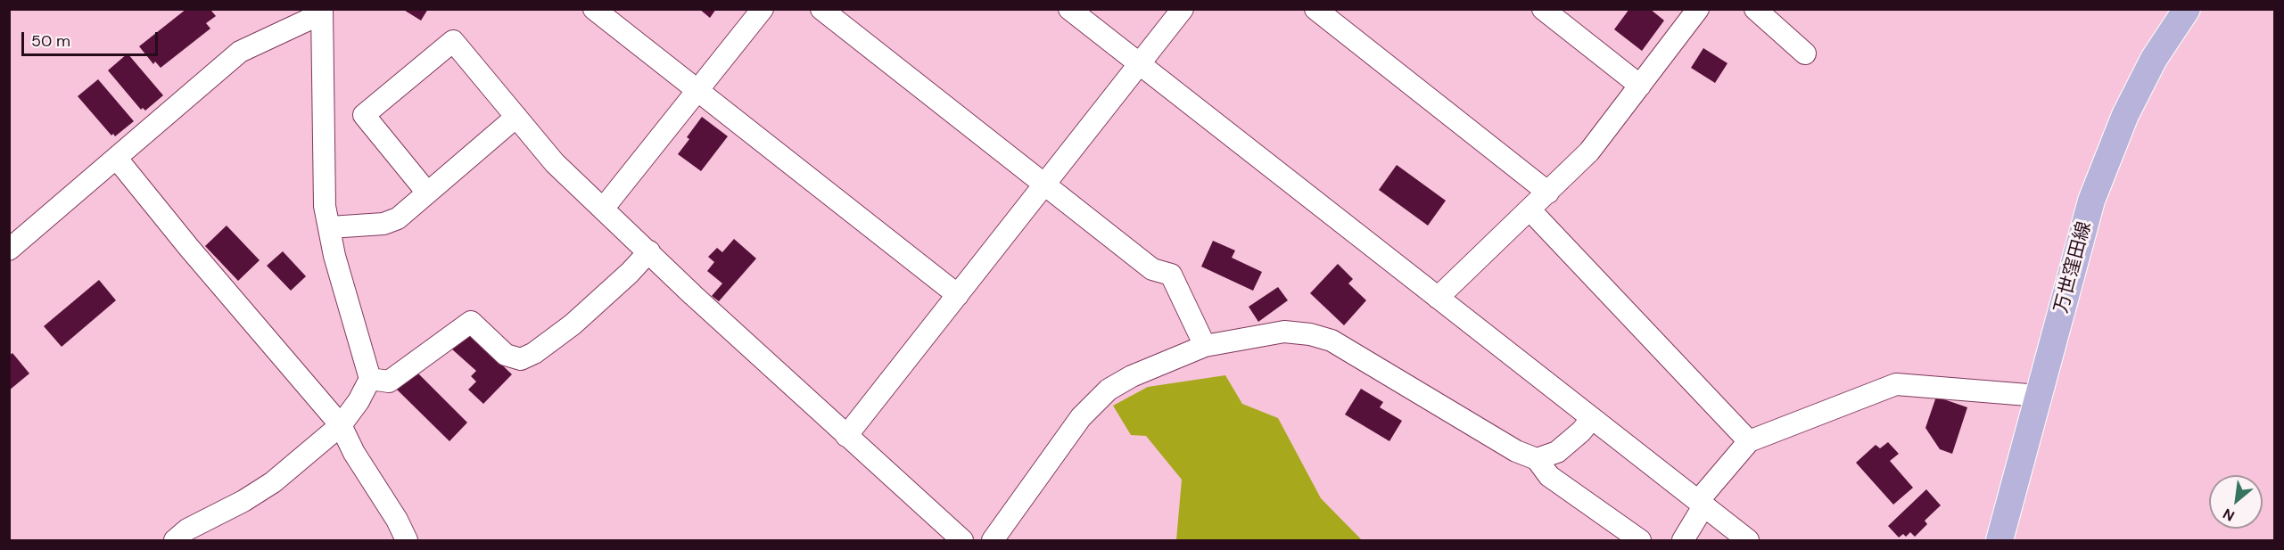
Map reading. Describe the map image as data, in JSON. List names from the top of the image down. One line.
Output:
{"streets":{"main road":["万世窪田線"]},"scale_bar":"50 m","north":"bottom left"}
